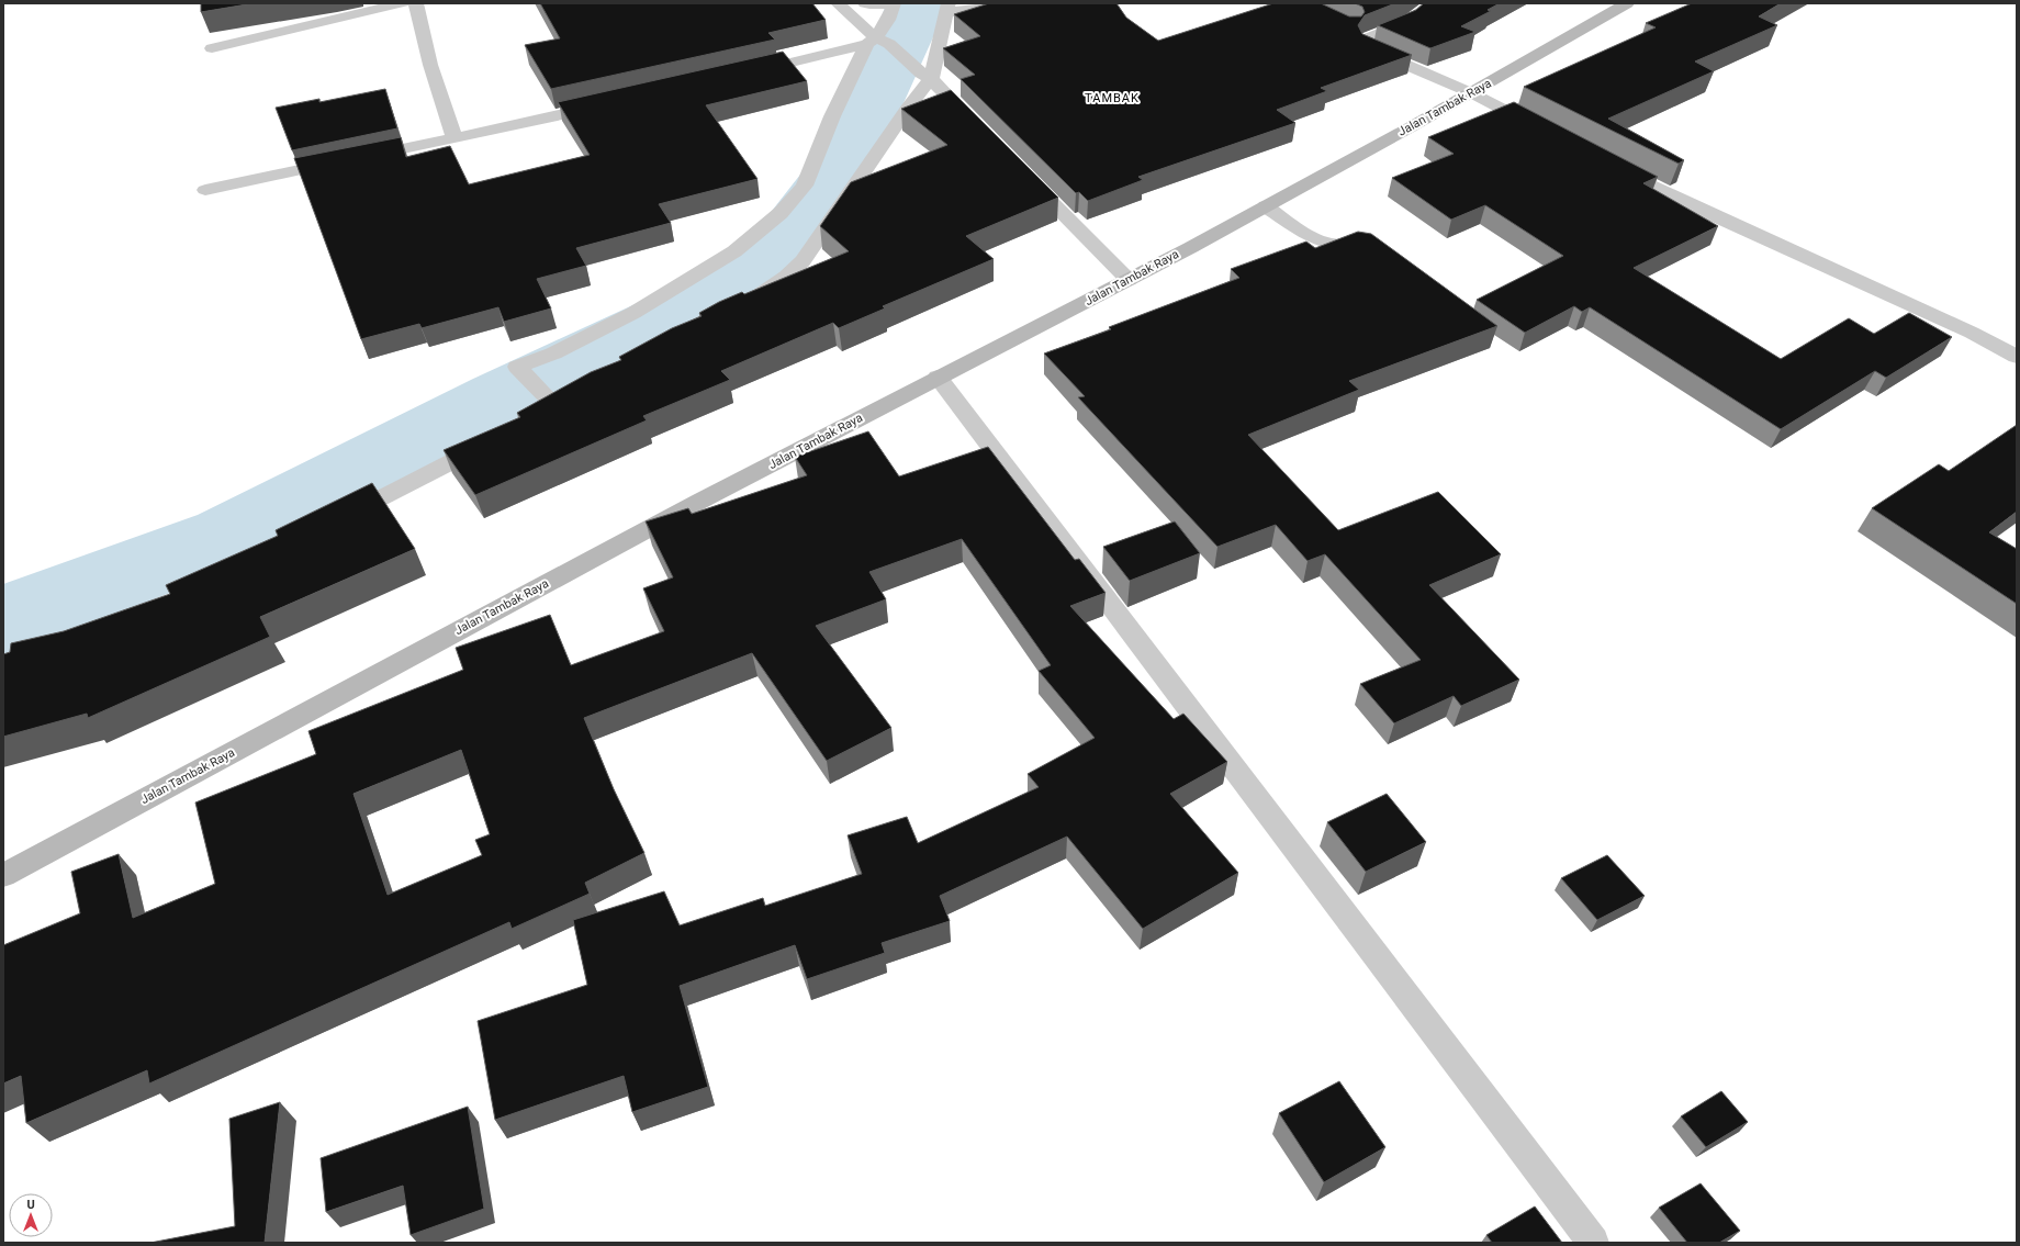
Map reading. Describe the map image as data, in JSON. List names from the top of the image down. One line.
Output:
{"streets":{"street":["Jalan Tambak Raya"]},"districts":["TAMBAK"],"north":"top"}
